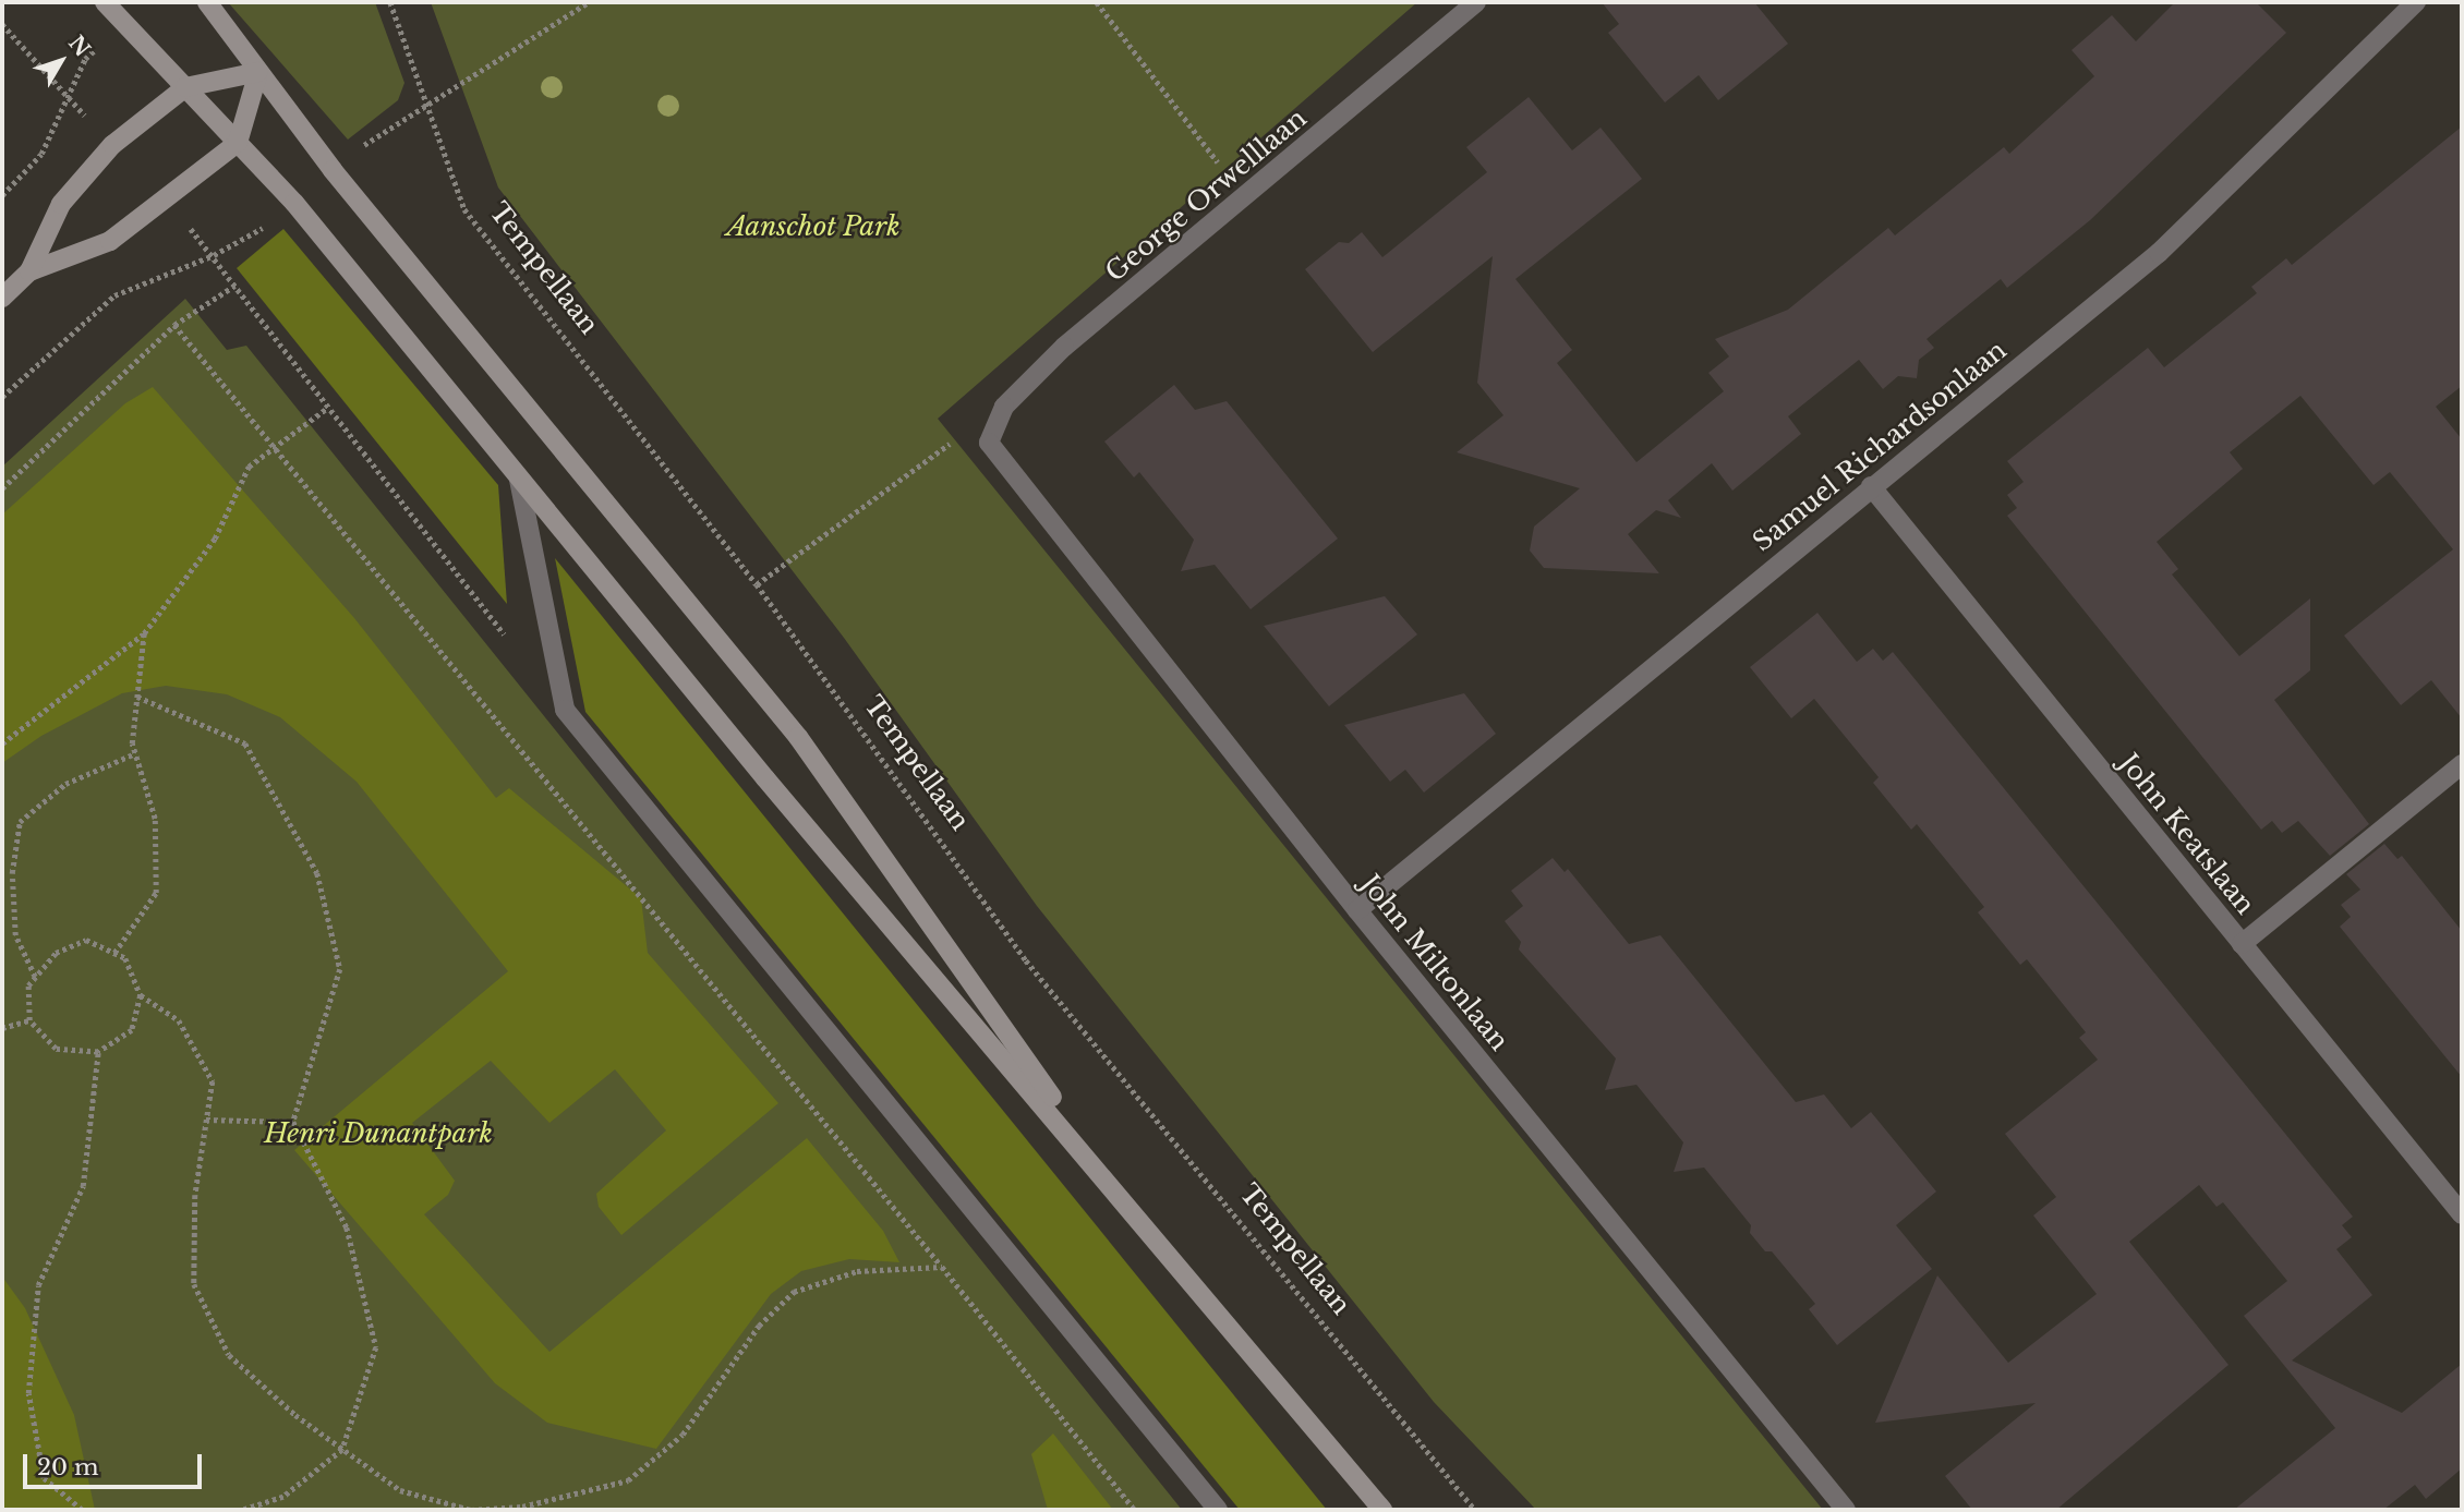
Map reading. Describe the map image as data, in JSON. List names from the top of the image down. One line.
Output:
{"streets":{"street":["George Orwelllaan","Samuel Richardsonlaan","John Keatslaan","John Miltonlaan"],"path":["Tempellaan"]},"crossings":[["George Orwelllaan","John Miltonlaan"],["Samuel Richardsonlaan","John Keatslaan"],["Samuel Richardsonlaan","John Miltonlaan"]],"parks":["Aanschot Park","Henri Dunantpark"],"scale_bar":"20 m","north":"top right"}
